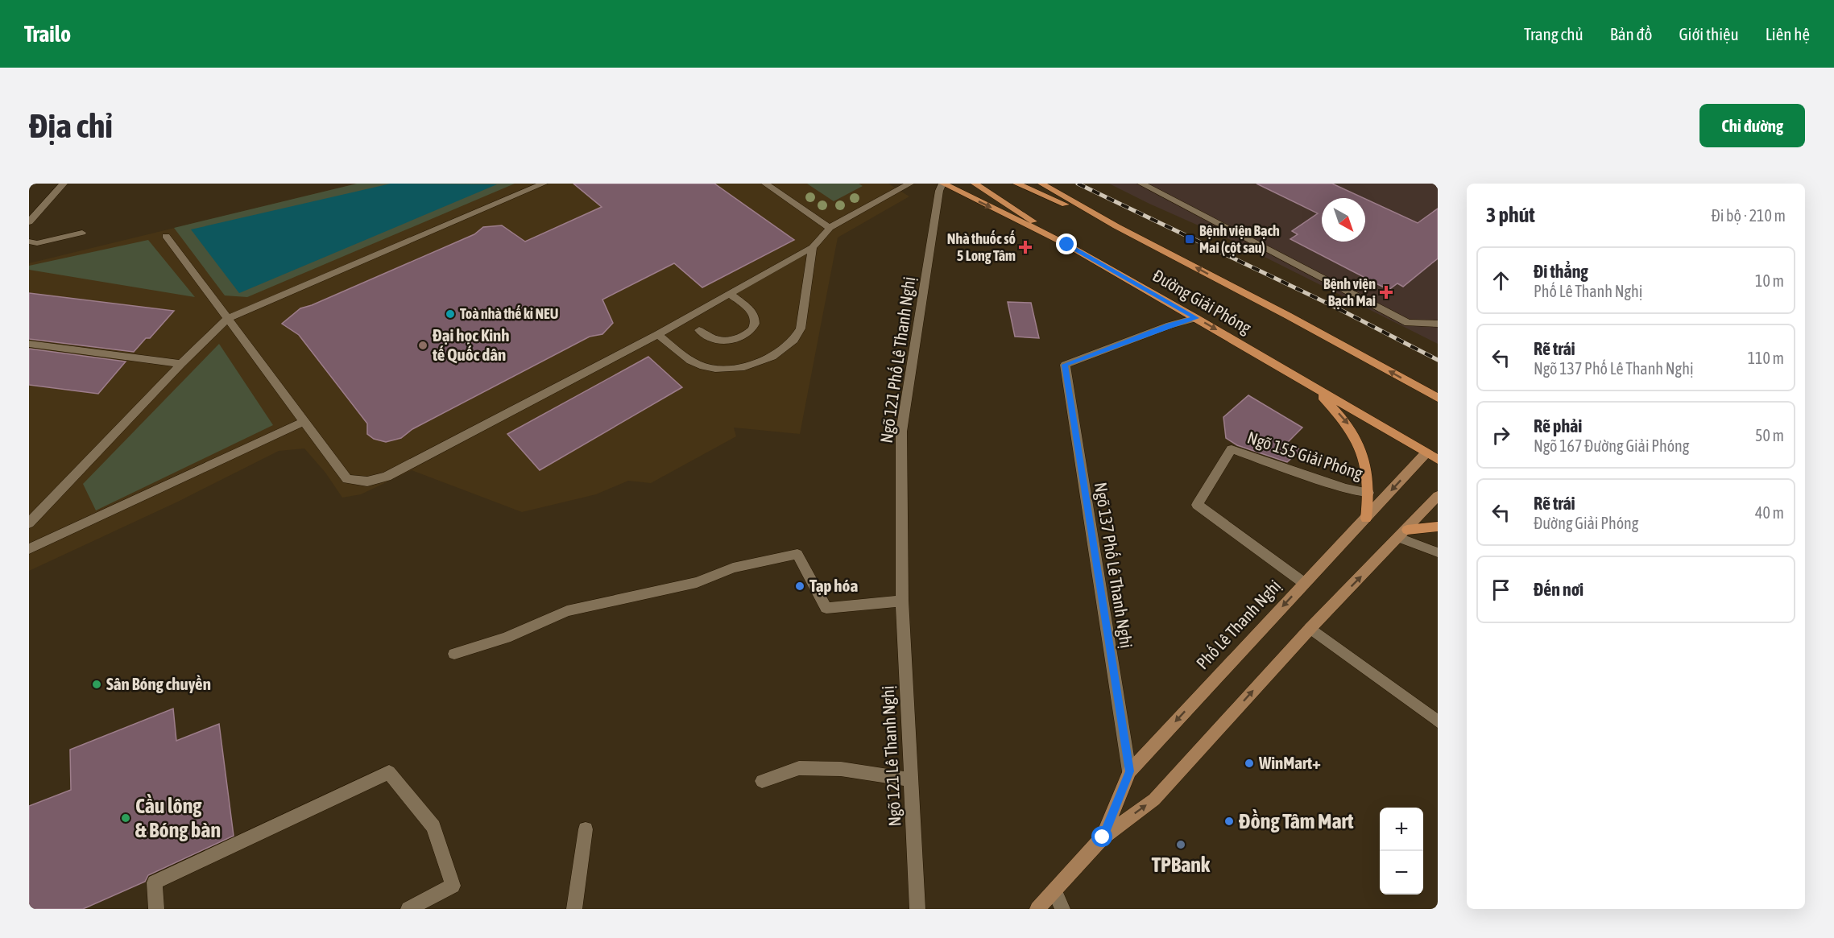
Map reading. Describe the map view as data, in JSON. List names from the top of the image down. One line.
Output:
{"streets":{"main road":["Đường Giải Phóng","Phố Lê Thanh Nghị"],"lane":["Ngõ 121 Phố Lê Thanh Nghị","Ngõ 155 Giải Phóng","Ngõ 137 Phố Lê Thanh Nghị","Ngõ 121 Lê Thanh Nghị"]},"crossings":[["Đường Giải Phóng","Ngõ 121 Phố Lê Thanh Nghị"],["Đường Giải Phóng","Ngõ 137 Phố Lê Thanh Nghị"],["Đường Giải Phóng","Phố Lê Thanh Nghị"],["Ngõ 121 Phố Lê Thanh Nghị","Ngõ 121 Lê Thanh Nghị"],["Ngõ 155 Giải Phóng","Phố Lê Thanh Nghị"],["Ngõ 137 Phố Lê Thanh Nghị","Phố Lê Thanh Nghị"]],"places":{"transit":["Bệnh viện Bạch Mai (cột sau)"],"health":["Nhà thuốc số 5 Long Tâm","Bệnh viện Bạch Mai"],"other":["Toà nhà thế kỉ NEU","Đại học Kinh tế Quốc dân","Tạp hóa","Sân Bóng chuyền","WinMart+","Cầu lông & Bóng bàn","Đồng Tâm Mart","TPBank"]},"north":"bottom right","page":{"header":"Trailo","nav":["Trang chủ","Bản đồ","Giới thiệu","Liên hệ"],"buttons":"Chỉ đường","title":"Địa chỉ","heading":["3 phút","Đi bộ · 210 m"],"list":[["Đi thẳng","Phố Lê Thanh Nghị","10 m"],["Rẽ trái","Ngõ 137 Phố Lê Thanh Nghị","110 m"],["Rẽ phải","Ngõ 167 Đường Giải Phóng","50 m"],["Rẽ trái","Đường Giải Phóng","40 m"],"Đến nơi"],"map_buttons":["+","−"]}}
